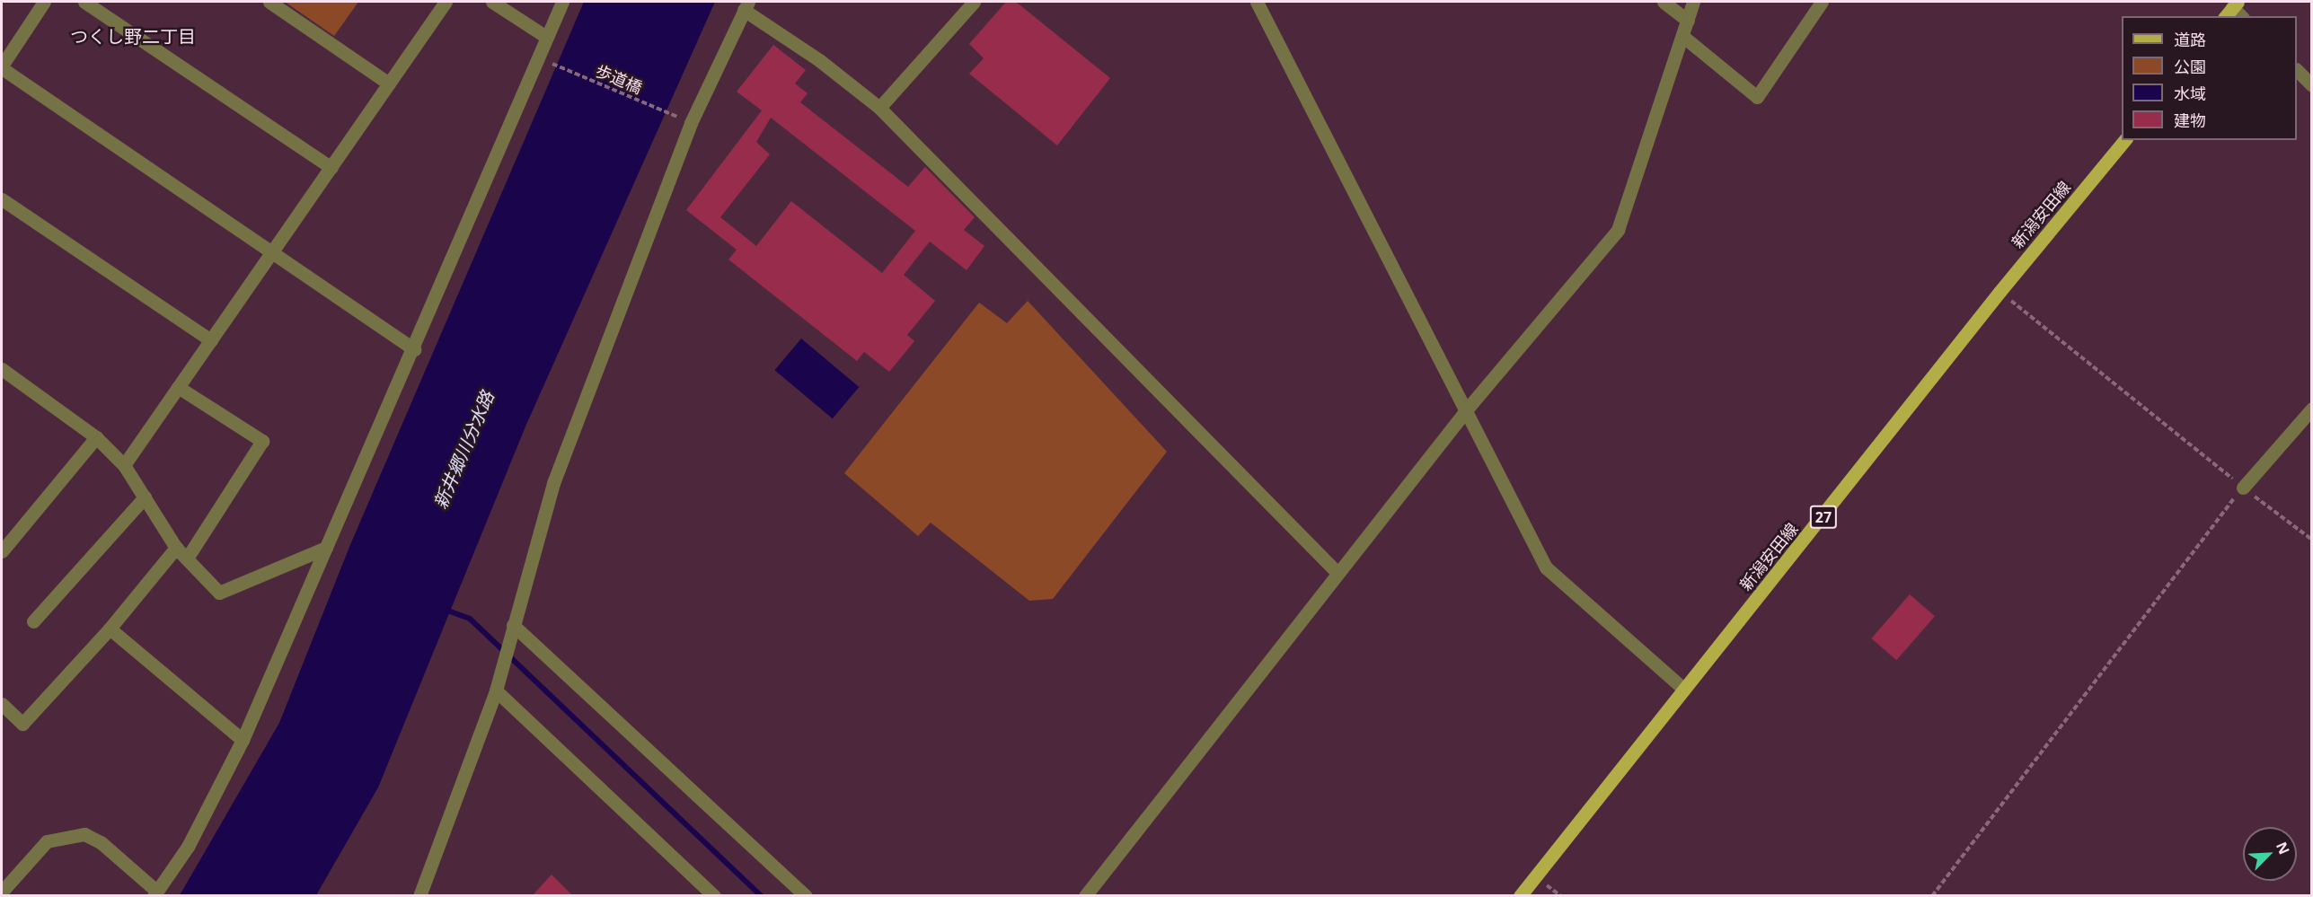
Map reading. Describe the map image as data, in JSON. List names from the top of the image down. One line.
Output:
{"streets":{"main road":["新潟安田線","27"],"path":["歩道橋"]},"districts":["つくし野二丁目"],"water":["新井郷川分水路"],"legend":["道路","公園","水域","建物"],"north":"top right"}
